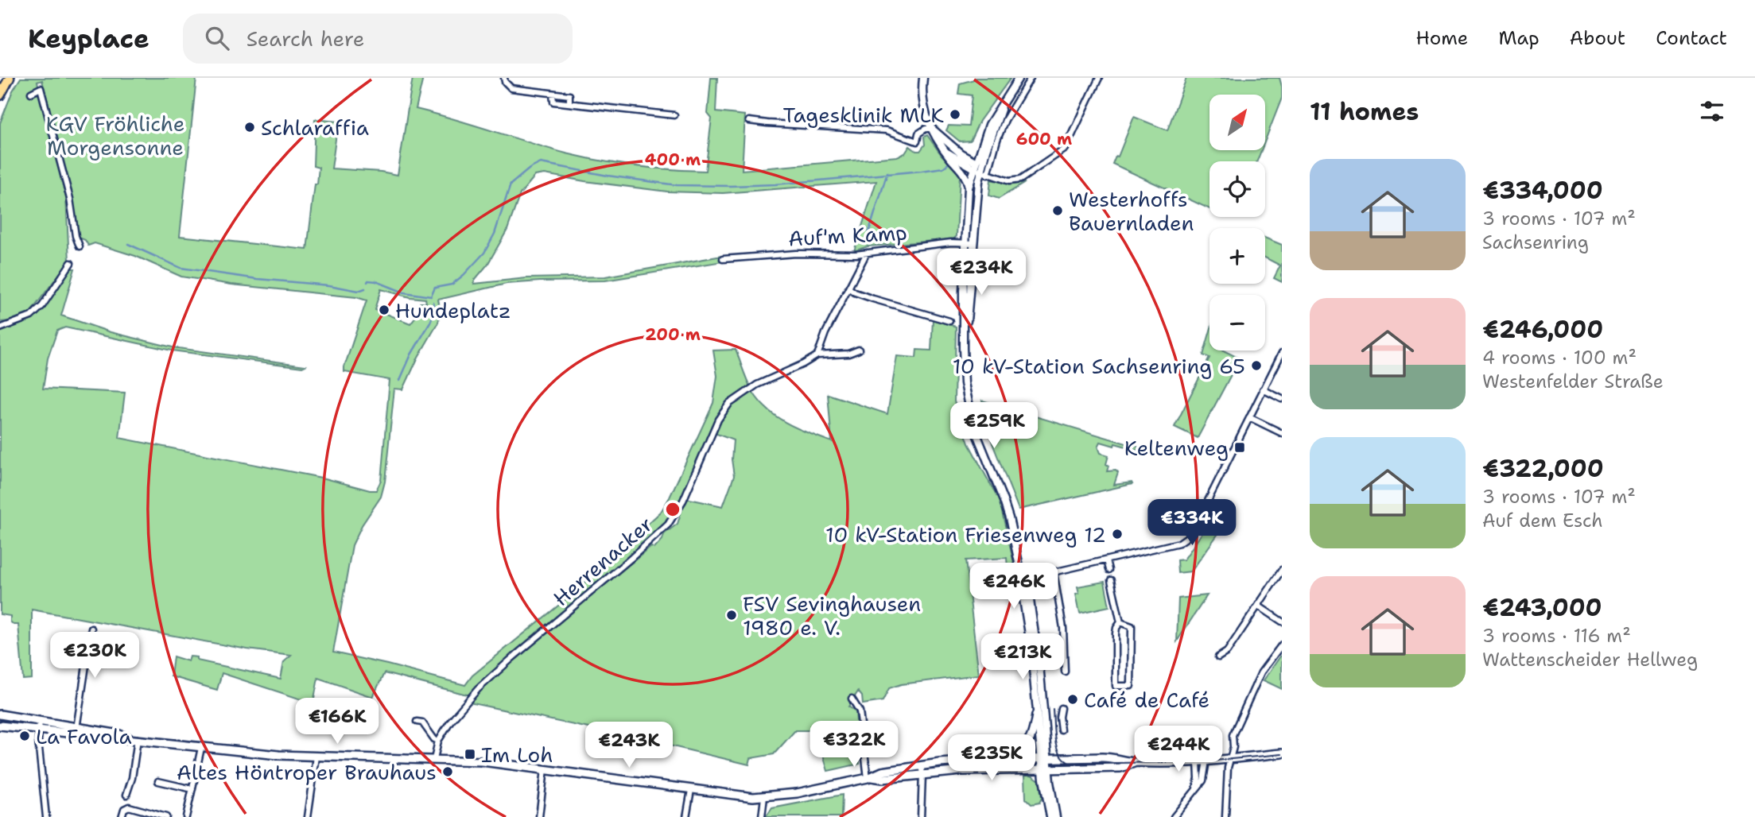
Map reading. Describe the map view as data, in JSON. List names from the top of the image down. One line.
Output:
{"streets":{"street":["Auf'm Kamp","Herrenacker"]},"parks":["KGV Fröhliche Morgensonne"],"places":{"other":["Tagesklinik MLK","Schlaraffia","Westerhoffs Bauernladen","Hundeplatz","10 kV-Station Sachsenring 65","10 kV-Station Friesenweg 12","FSV Sevinghausen 1980 e. V.","Café de Café","La Favola","Altes Höntroper Brauhaus"],"transit":["Keltenweg","Im Loh"]},"north":"top right","page":{"header":"Keyplace","search":"Search here","nav":["Home","Map","About","Contact"],"heading":"11 homes","map_buttons":["+","−"],"list":[{"name":"€334,000","note":"3 rooms · 107 m² · Sachsenring"},{"name":"€246,000","note":"4 rooms · 100 m² · Westenfelder Straße"},{"name":"€322,000","note":"3 rooms · 107 m² · Auf dem Esch"},{"name":"€243,000","note":"3 rooms · 116 m² · Wattenscheider Hellweg"}],"price":["€234K","€259K","€334K","€246K","€230K","€213K","€166K","€322K","€243K","€244K","€235K"]},"rings":["600 m","400 m","200 m"]}
